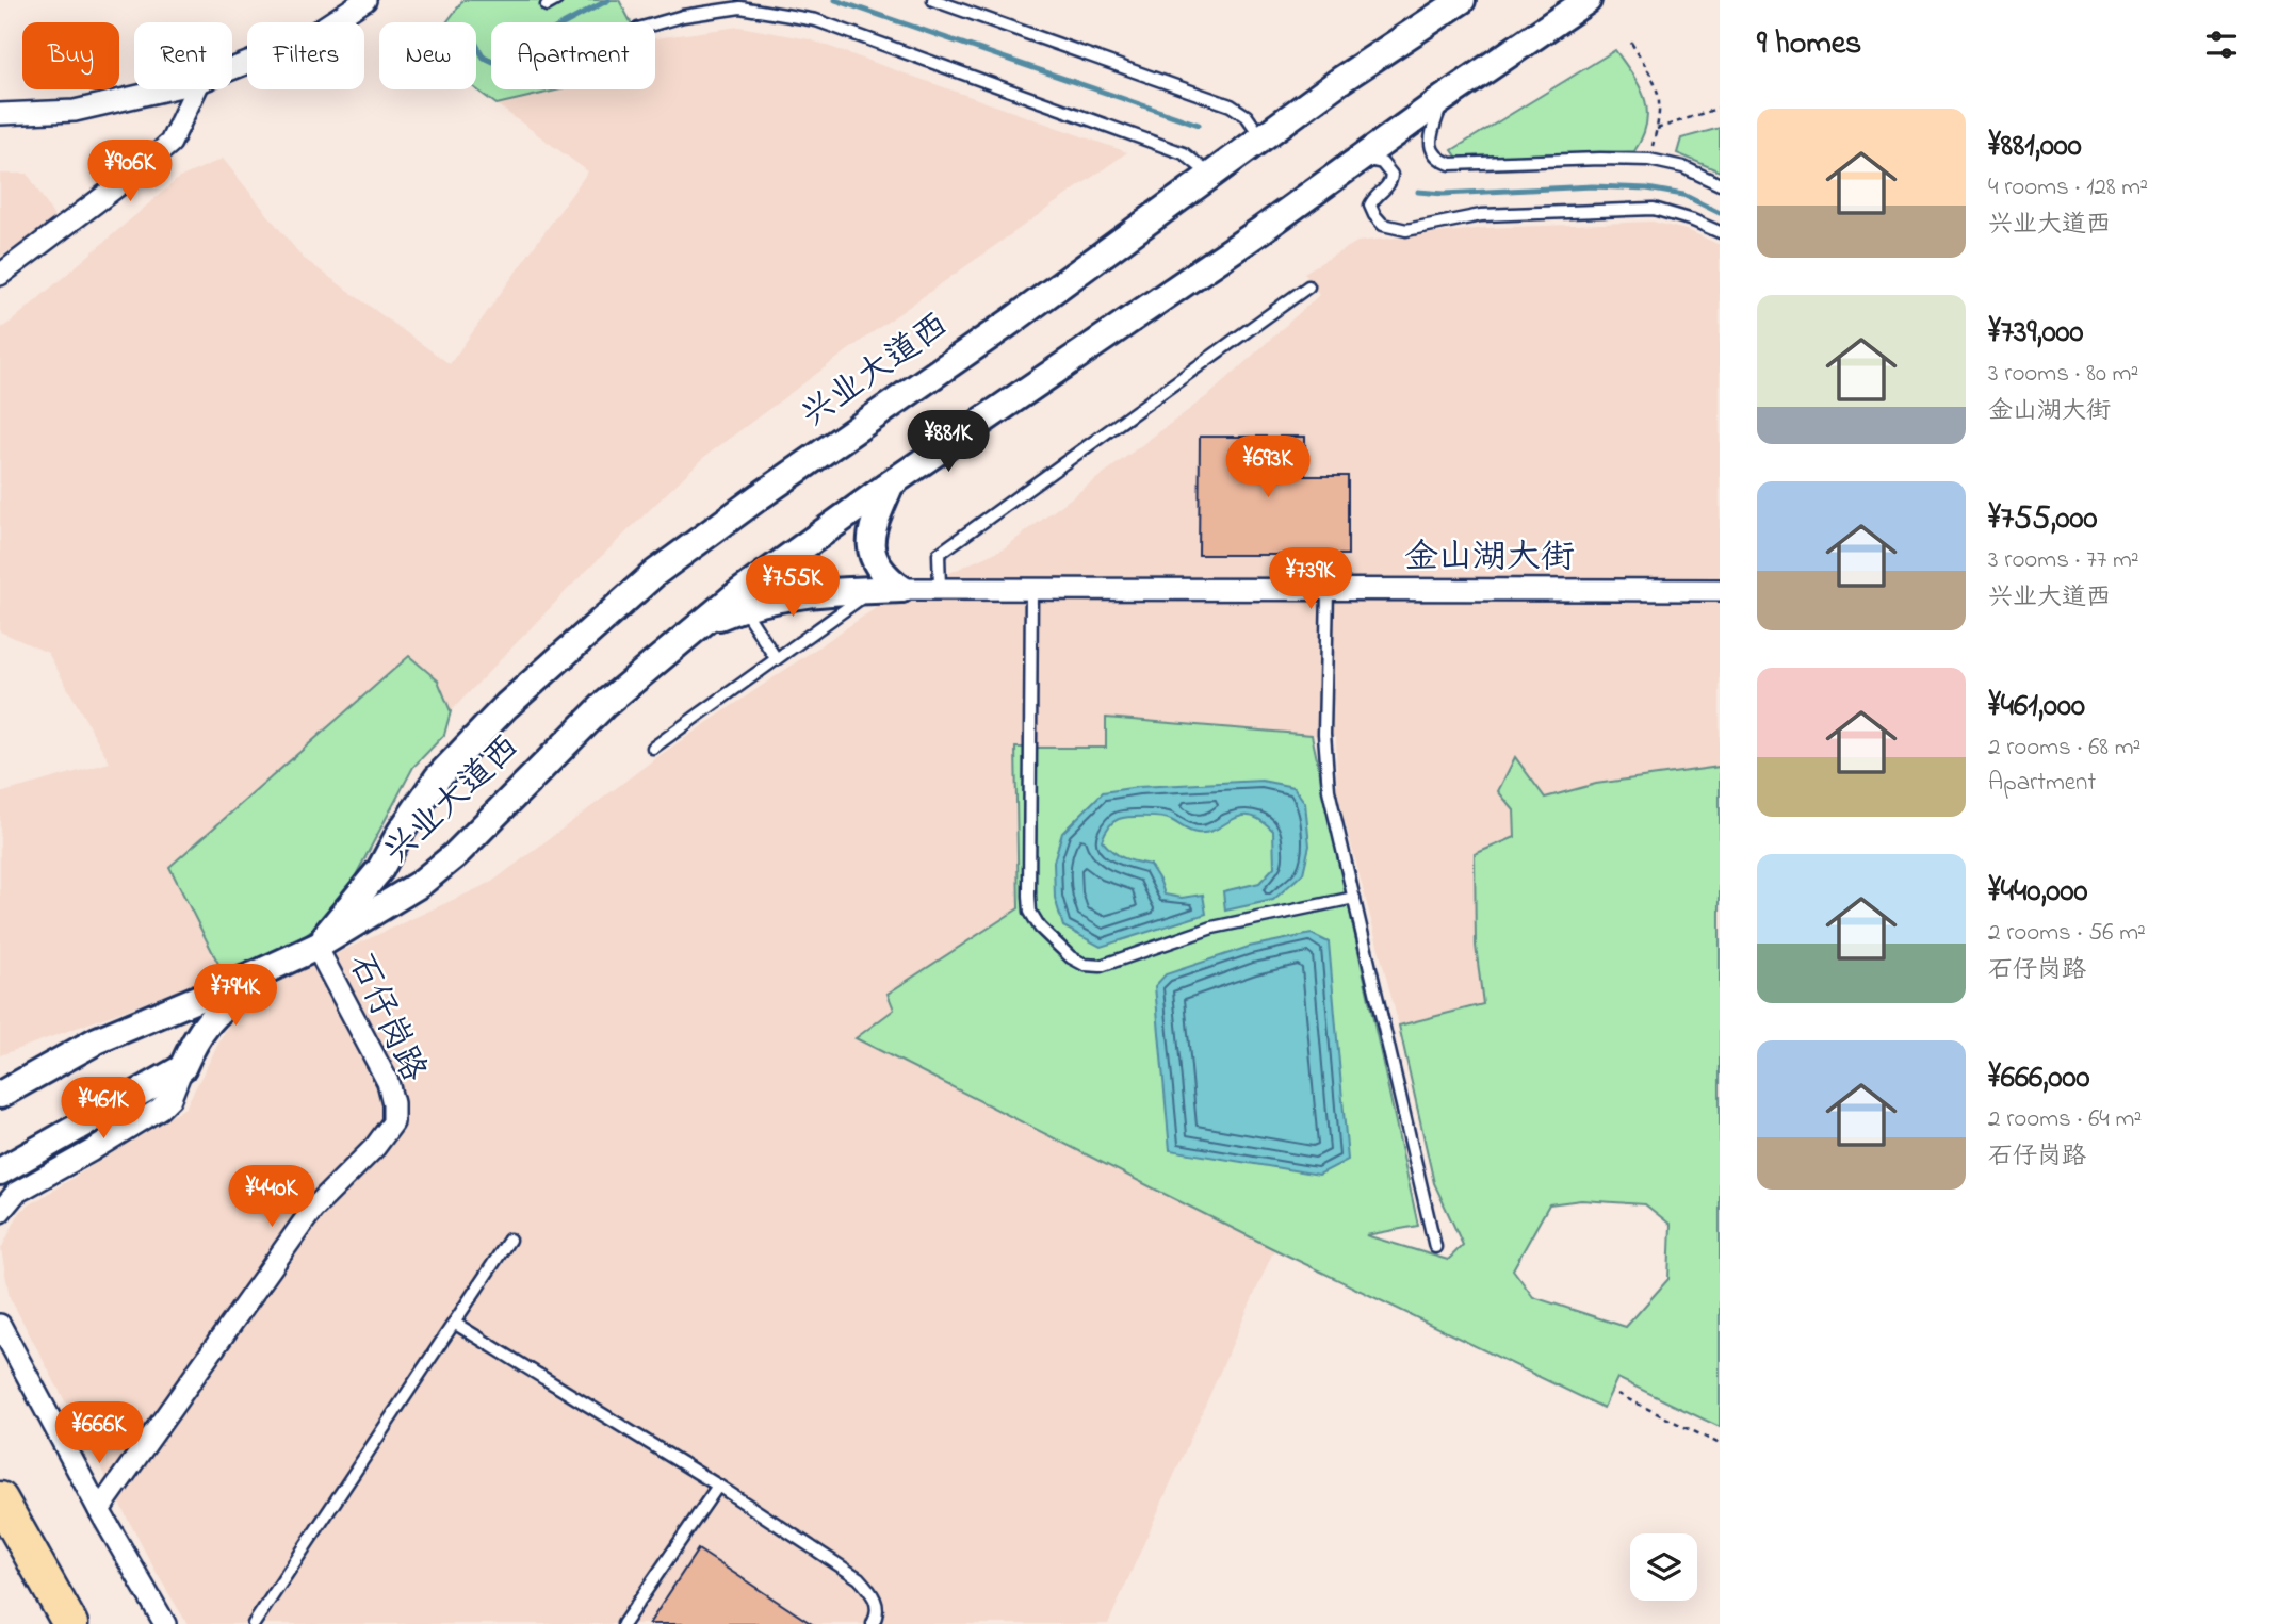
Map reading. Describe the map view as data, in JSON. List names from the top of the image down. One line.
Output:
{"streets":{"street":["兴业大道西","金山湖大街","石仔岗路"]},"crossings":[["兴业大道西","石仔岗路"]],"page":{"heading":"9 homes","chip":["Buy","Rent","Filters","New","Apartment"],"list":[{"name":"¥881,000","note":"4 rooms · 128 m² · 兴业大道西"},{"name":"¥739,000","note":"3 rooms · 80 m² · 金山湖大街"},{"name":"¥755,000","note":"3 rooms · 77 m² · 兴业大道西"},{"name":"¥461,000","note":"2 rooms · 68 m² · Apartment"},{"name":"¥440,000","note":"2 rooms · 56 m² · 石仔岗路"},{"name":"¥666,000","note":"2 rooms · 64 m² · 石仔岗路"}],"price":["¥906K","¥881K","¥693K","¥739K","¥755K","¥794K","¥461K","¥440K","¥666K"]}}
